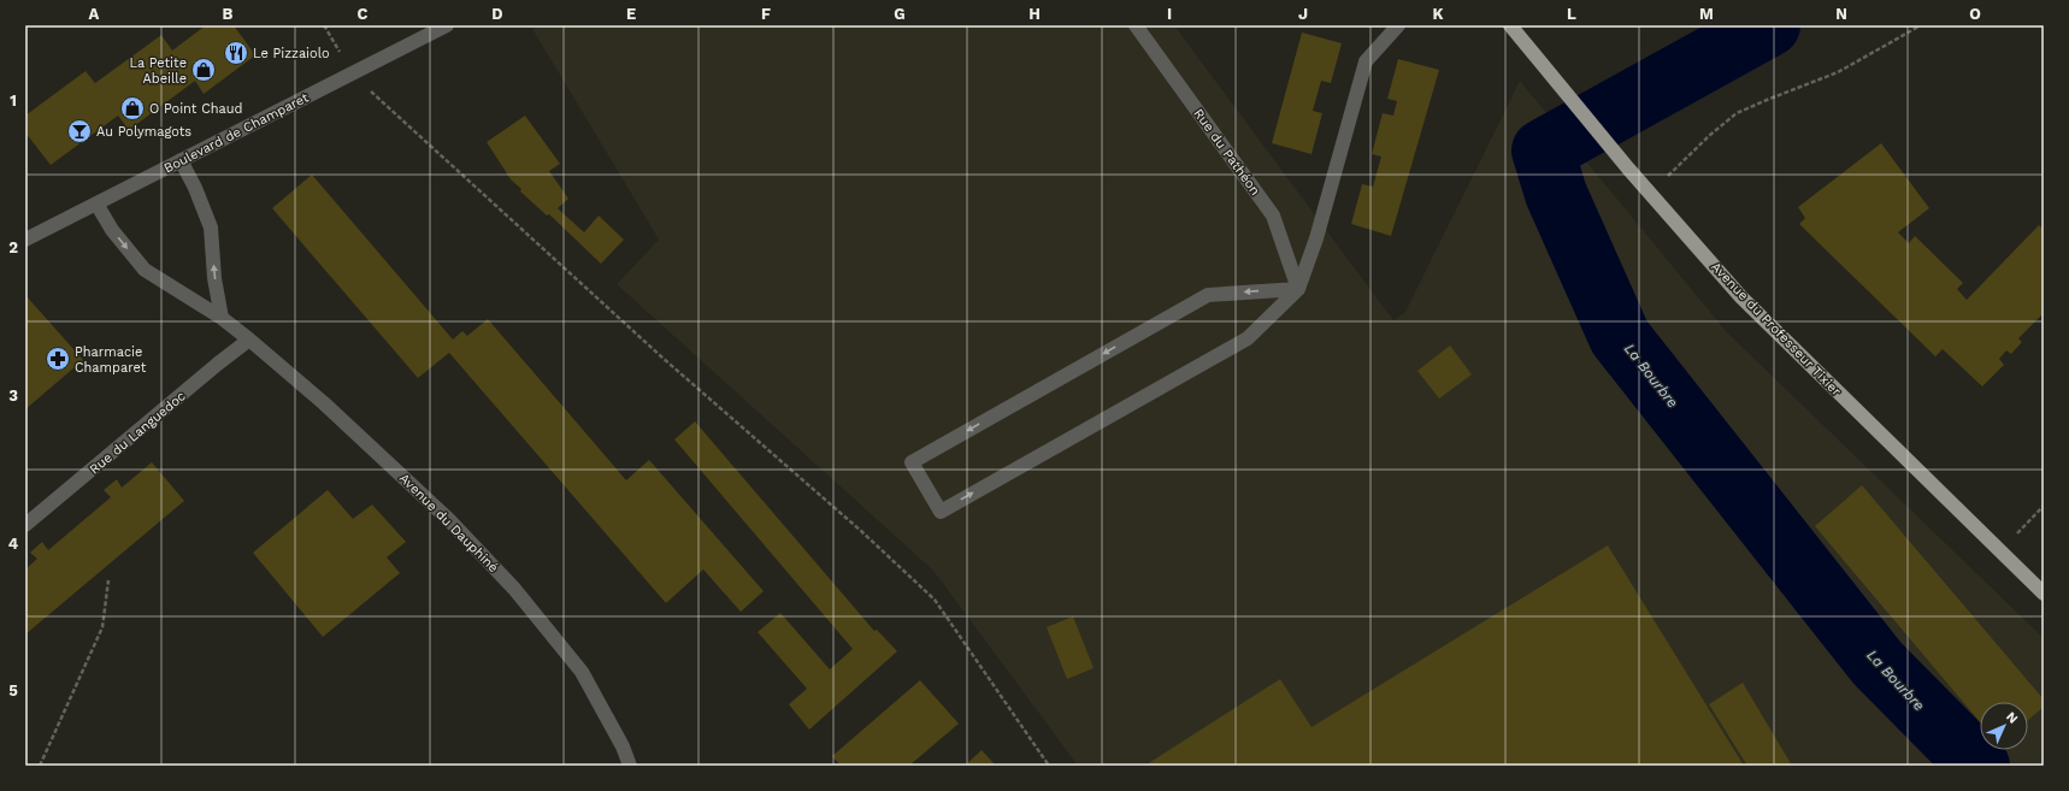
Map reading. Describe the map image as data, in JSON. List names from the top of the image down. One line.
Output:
{"streets":{"main road":["Avenue du Professeur Tixier"],"street":["Boulevard de Champaret","Rue du Pathéon","Rue du Languedoc","Avenue du Dauphiné"]},"crossings":[["Boulevard de Champaret","Avenue du Dauphiné"],["Rue du Languedoc","Avenue du Dauphiné"]],"water":["La Bourbre"],"places":{"restaurant":["Le Pizzaiolo"],"shop":["La Petite Abeille","O Point Chaud"],"bar":["Au Polymagots"],"pharmacy":["Pharmacie Champaret"]},"north":"top right","grid":{"columns":["A","B","C","D","E","F","G","H","I","J","K","L","M","N","O"],"rows":["1","2","3","4","5"]}}
